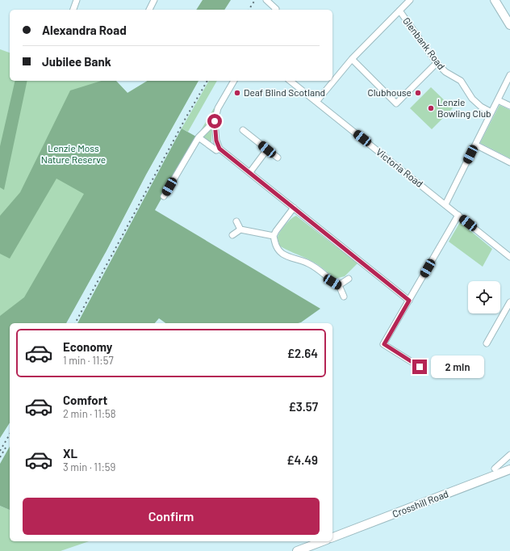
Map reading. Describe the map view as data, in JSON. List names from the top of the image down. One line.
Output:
{"streets":{"main road":["Crosshill Road"],"street":["Glenbank Road","Victoria Road"]},"parks":["Lenzie Moss Nature Reserve"],"places":["Deaf Blind Scotland","Clubhouse","Lenzie Bowling Club"],"page":{"banner":["Alexandra Road","Jubilee Bank"],"list":[{"name":"Economy","note":"1 min · 11:57","value":"£2.64"},{"name":"Comfort","note":"2 min · 11:58","value":"£3.57"},{"name":"XL","note":"3 min · 11:59","value":"£4.49"}],"bubble":"2 min","buttons":"Confirm"}}
